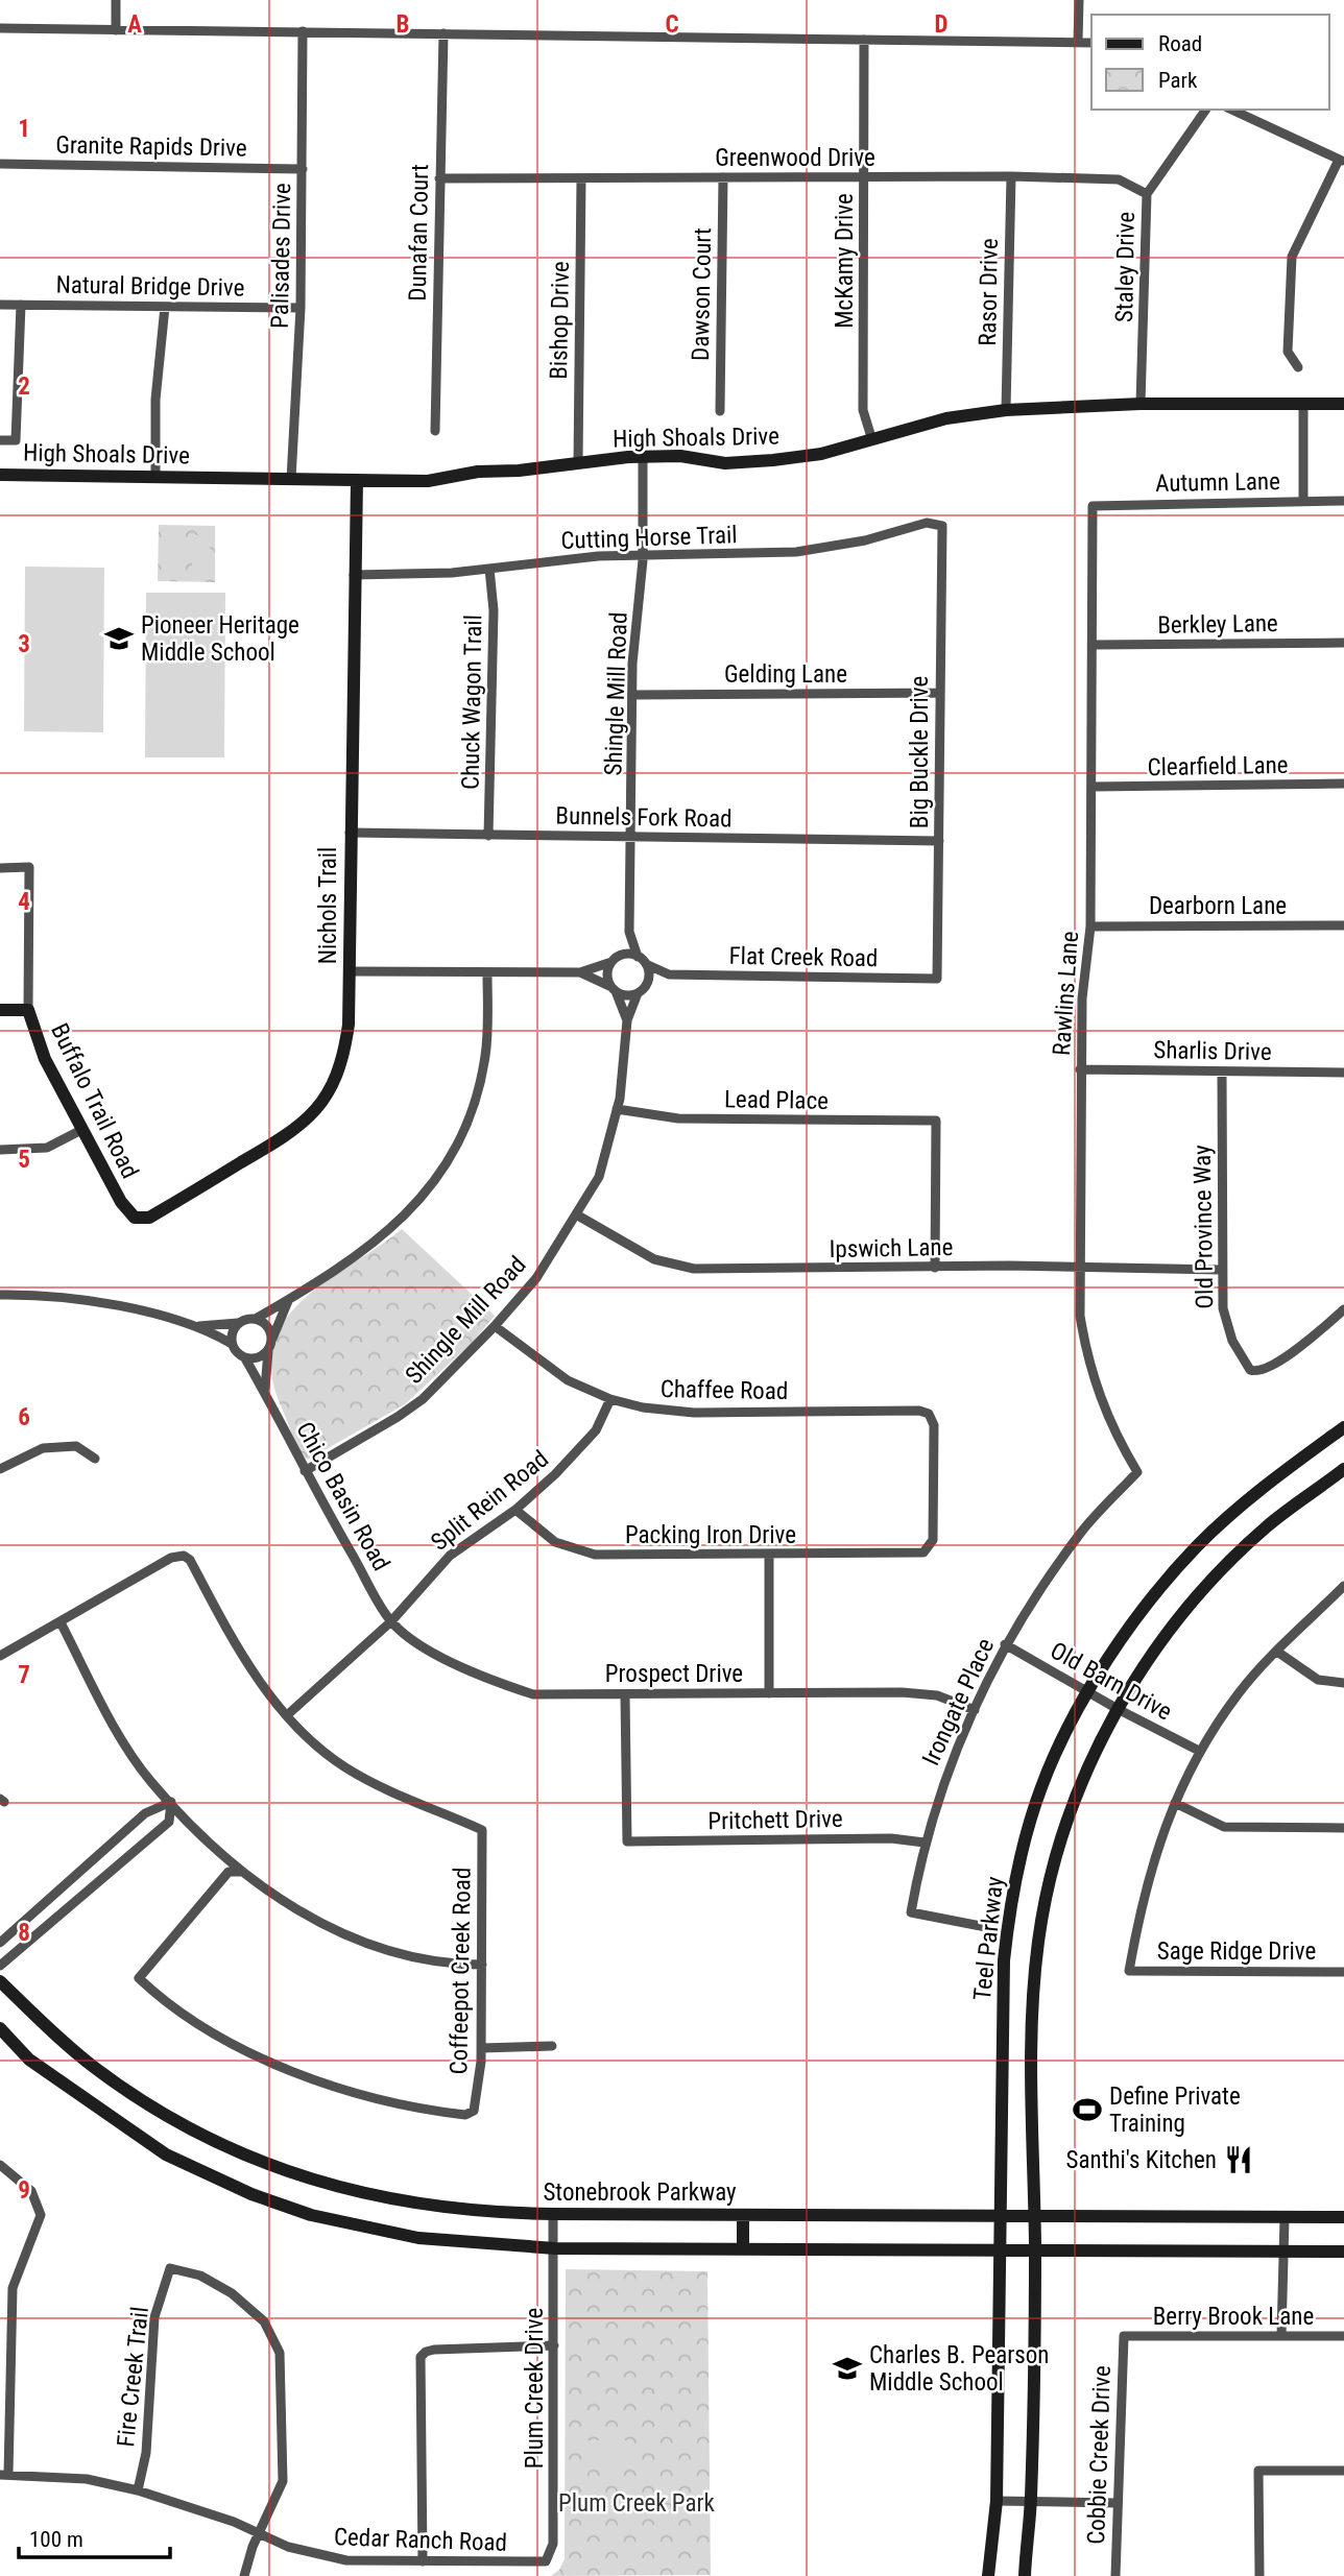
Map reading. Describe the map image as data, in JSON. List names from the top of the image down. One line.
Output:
{"streets":{"main road":["High Shoals Drive","Nichols Trail","Buffalo Trail Road","Teel Parkway","Stonebrook Parkway"],"street":["Granite Rapids Drive","Greenwood Drive","Dunafan Court","Palisades Drive","McKamy Drive","Staley Drive","Natural Bridge Drive","Rasor Drive","Dawson Court","Bishop Drive","Autumn Lane","Cutting Horse Trail","Berkley Lane","Gelding Lane","Shingle Mill Road","Chuck Wagon Trail","Big Buckle Drive","Clearfield Lane","Bunnels Fork Road","Dearborn Lane","Flat Creek Road","Rawlins Lane","Sharlis Drive","Lead Place","Old Province Way","Ipswich Lane","Chaffee Road","Chico Basin Road","Split Rein Road","Packing Iron Drive","Prospect Drive","Old Barn Drive","Irongate Place","Pritchett Drive","Sage Ridge Drive","Coffeepot Creek Road","Berry Brook Lane","Fire Creek Trail","Plum Creek Drive","Cobbie Creek Drive","Cedar Ranch Road"]},"crossings":[["Granite Rapids Drive","Palisades Drive"],["Greenwood Drive","Dunafan Court"],["Greenwood Drive","McKamy Drive"],["Greenwood Drive","Staley Drive"],["Greenwood Drive","Rasor Drive"],["Greenwood Drive","Dawson Court"],["Greenwood Drive","Bishop Drive"],["Palisades Drive","Natural Bridge Drive"],["Palisades Drive","High Shoals Drive"],["McKamy Drive","High Shoals Drive"],["Staley Drive","High Shoals Drive"],["Rasor Drive","High Shoals Drive"],["Bishop Drive","High Shoals Drive"],["High Shoals Drive","Shingle Mill Road"],["High Shoals Drive","Nichols Trail"],["Autumn Lane","Rawlins Lane"],["Cutting Horse Trail","Shingle Mill Road"],["Cutting Horse Trail","Chuck Wagon Trail"],["Cutting Horse Trail","Big Buckle Drive"],["Cutting Horse Trail","Nichols Trail"],["Berkley Lane","Rawlins Lane"],["Gelding Lane","Shingle Mill Road"],["Gelding Lane","Big Buckle Drive"],["Shingle Mill Road","Bunnels Fork Road"],["Shingle Mill Road","Flat Creek Road"],["Shingle Mill Road","Lead Place"],["Shingle Mill Road","Ipswich Lane"],["Shingle Mill Road","Chaffee Road"],["Shingle Mill Road","Chico Basin Road"],["Chuck Wagon Trail","Bunnels Fork Road"],["Big Buckle Drive","Bunnels Fork Road"],["Big Buckle Drive","Flat Creek Road"],["Clearfield Lane","Rawlins Lane"],["Bunnels Fork Road","Nichols Trail"],["Nichols Trail","Buffalo Trail Road"],["Dearborn Lane","Rawlins Lane"],["Rawlins Lane","Sharlis Drive"],["Rawlins Lane","Ipswich Lane"],["Rawlins Lane","Irongate Place"],["Sharlis Drive","Old Province Way"],["Lead Place","Ipswich Lane"],["Old Province Way","Ipswich Lane"],["Chaffee Road","Split Rein Road"],["Chaffee Road","Packing Iron Drive"],["Chico Basin Road","Split Rein Road"],["Chico Basin Road","Prospect Drive"],["Split Rein Road","Packing Iron Drive"],["Split Rein Road","Prospect Drive"],["Split Rein Road","Coffeepot Creek Road"],["Prospect Drive","Irongate Place"],["Prospect Drive","Pritchett Drive"],["Old Barn Drive","Irongate Place"],["Old Barn Drive","Teel Parkway"],["Irongate Place","Pritchett Drive"],["Teel Parkway","Stonebrook Parkway"],["Stonebrook Parkway","Plum Creek Drive"],["Berry Brook Lane","Cobbie Creek Drive"],["Fire Creek Trail","Cedar Ranch Road"],["Plum Creek Drive","Cedar Ranch Road"]],"parks":["Plum Creek Park"],"places":{"school or university":["Pioneer Heritage Middle School","Charles B. Pearson Middle School"],"sports":["Define Private Training"],"restaurant":["Santhi's Kitchen"]},"legend":["Road","Park"],"scale_bar":"100 m","grid":{"columns":["A","B","C","D"],"rows":["1","2","3","4","5","6","7","8","9"]}}
